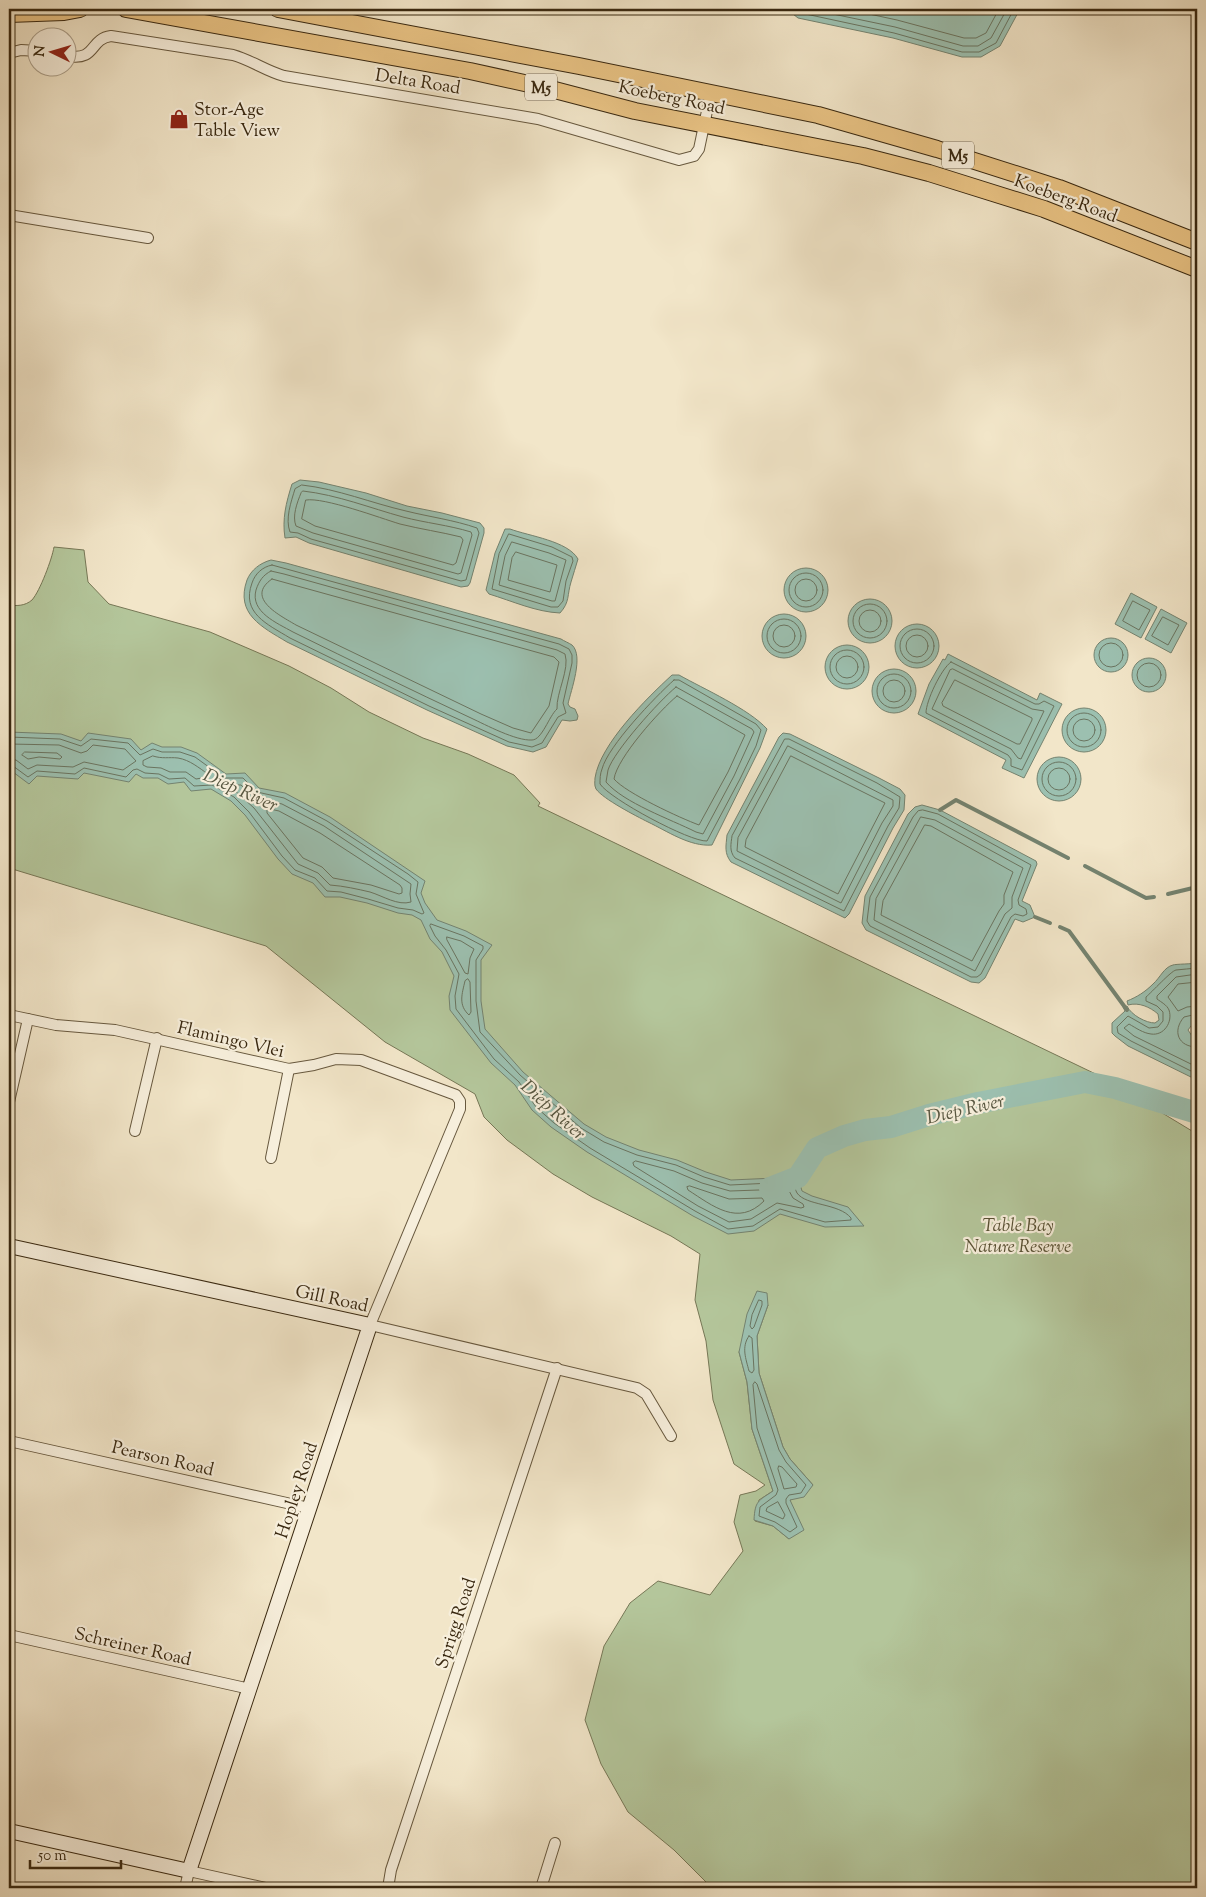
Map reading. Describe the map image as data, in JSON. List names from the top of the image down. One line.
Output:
{"streets":{"main road":["M5","Koeberg Road"],"street":["Delta Road","Flamingo Vlei","Gill Road","Pearson Road","Hopley Road","Sprigg Road","Schreiner Road"]},"crossings":[["Delta Road","Koeberg Road"],["Flamingo Vlei","Hopley Road"],["Gill Road","Hopley Road"],["Gill Road","Sprigg Road"],["Pearson Road","Hopley Road"],["Hopley Road","Schreiner Road"]],"water":["Diep River"],"parks":["Table Bay Nature Reserve"],"places":{"shop":["Stor-Age Table View"]},"scale_bar":"50 m","north":"left"}
